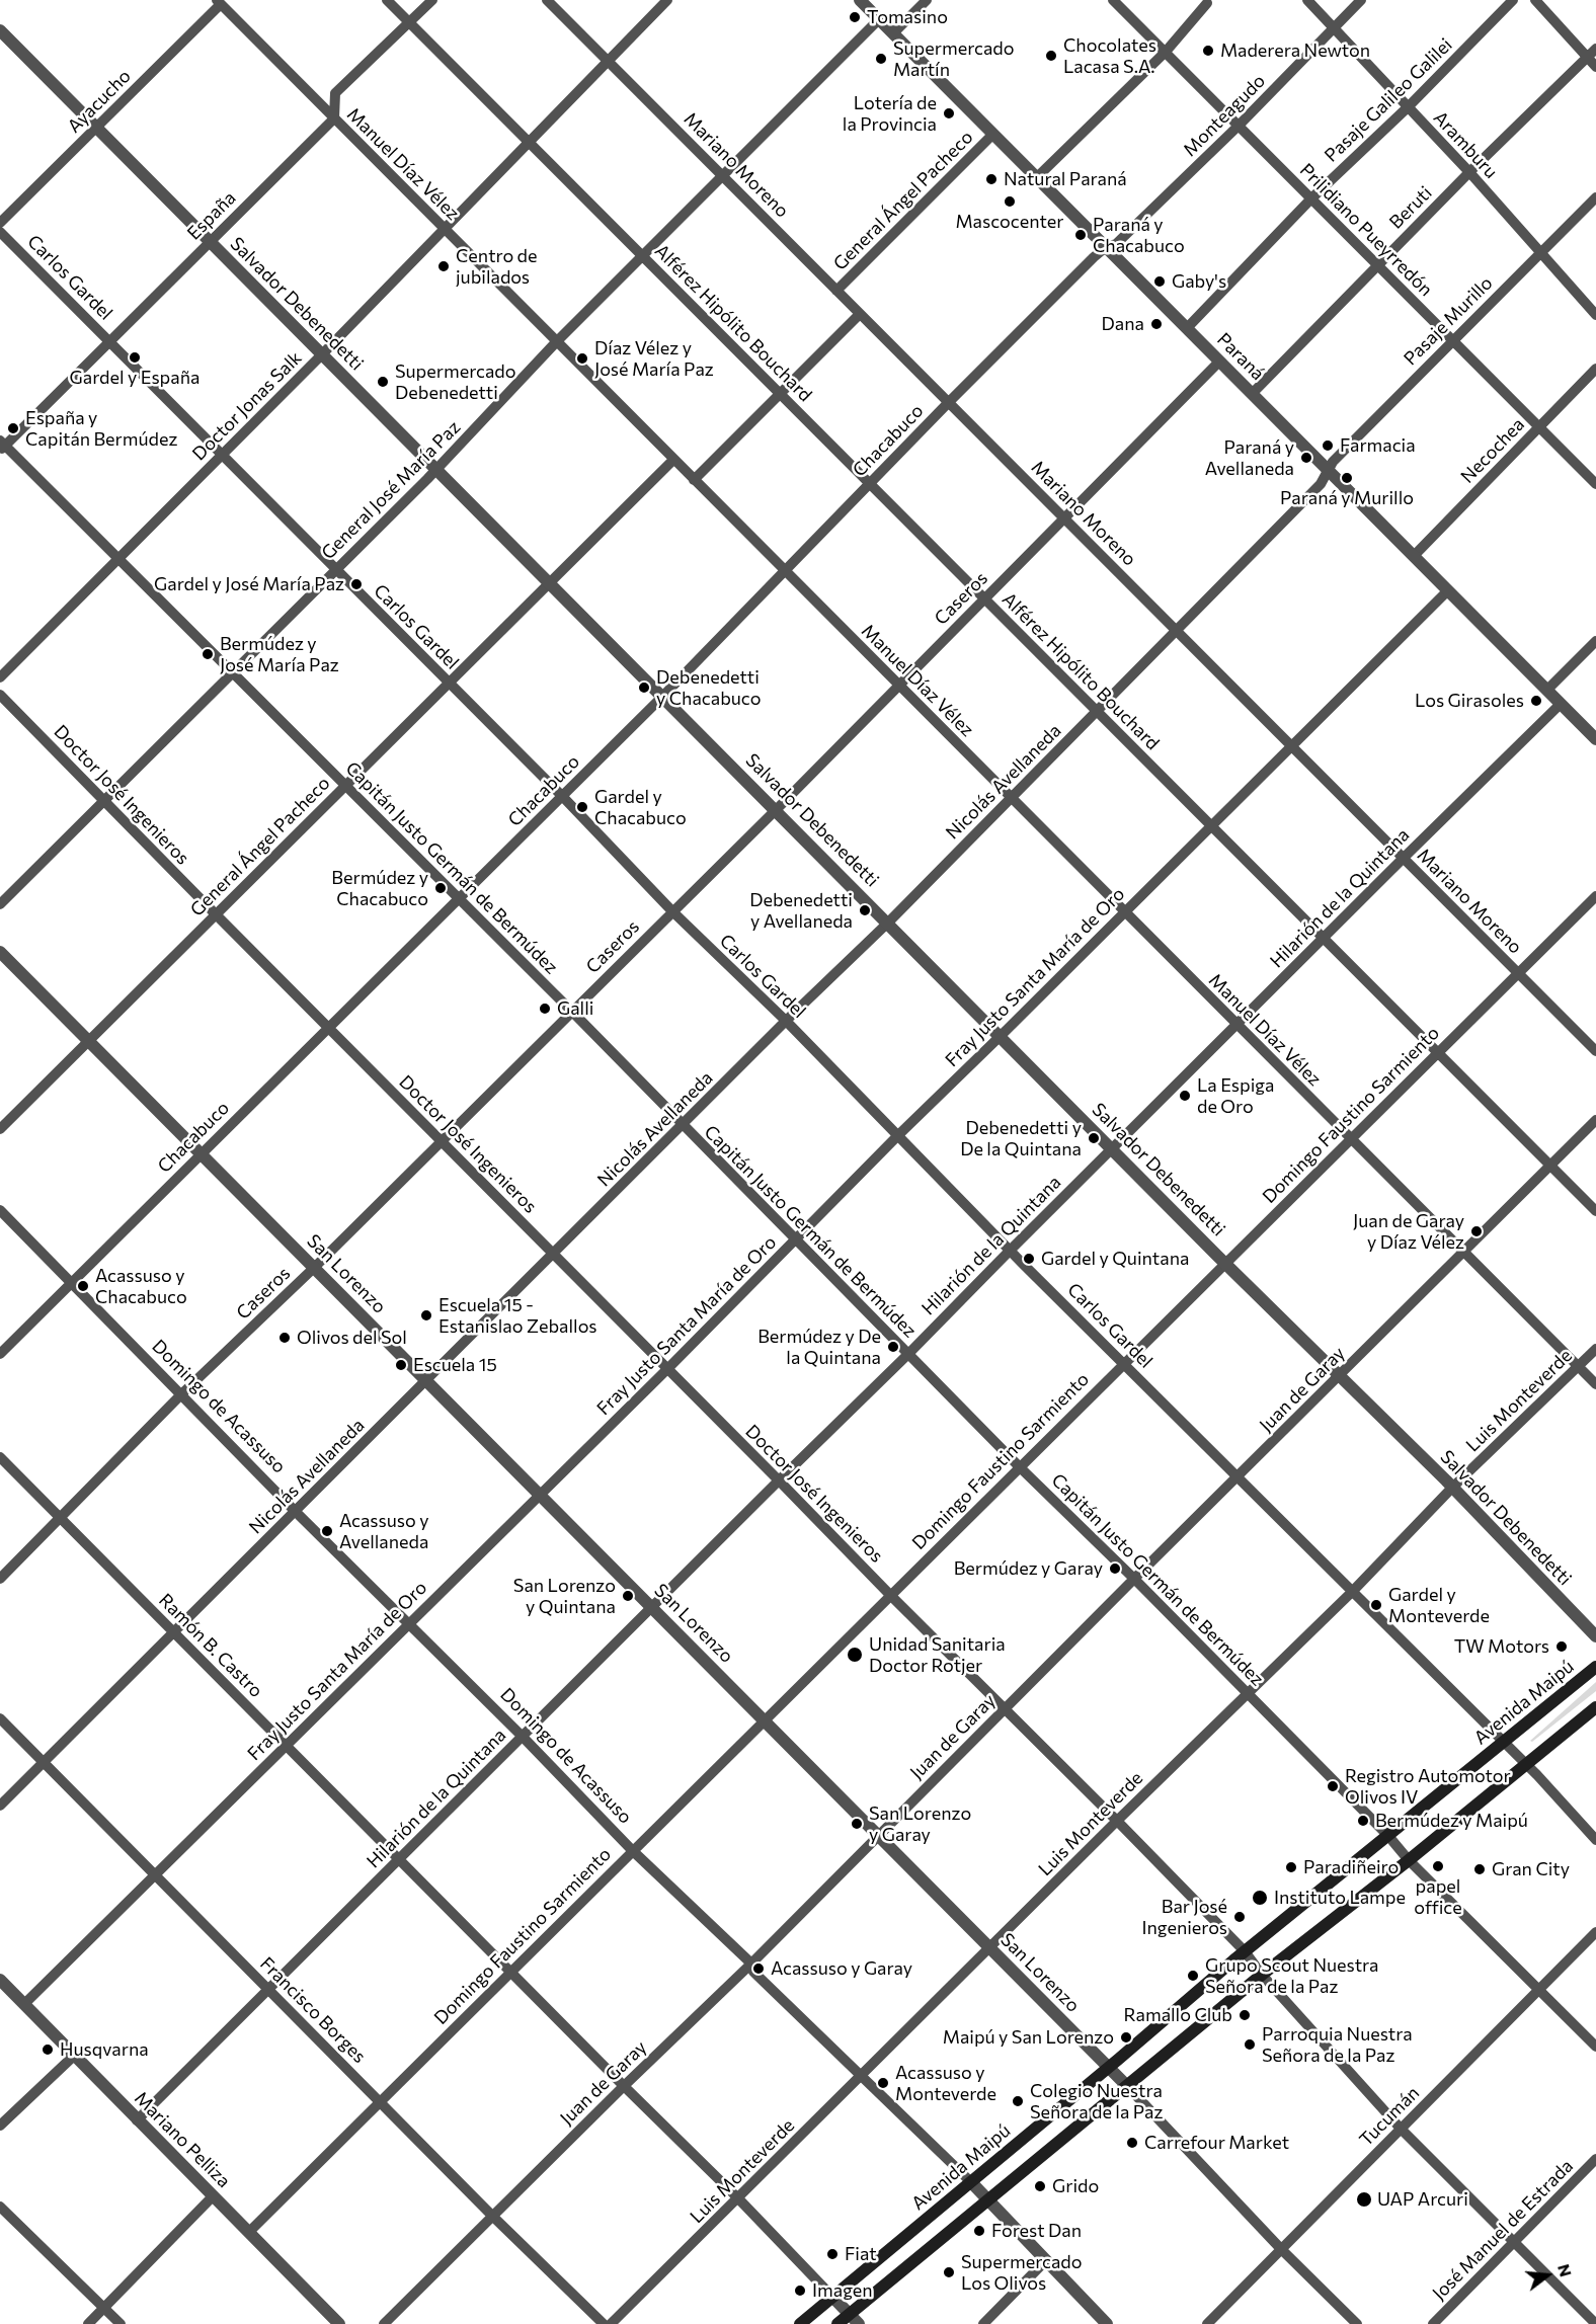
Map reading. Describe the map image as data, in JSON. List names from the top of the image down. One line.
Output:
{"streets":{"main road":["Avenida Maipú"],"street":["Pasaje Galileo Galilei","Ayacucho","Monteagudo","Aramburu","Manuel Díaz Vélez","Mariano Moreno","General Ángel Pacheco","Beruti","España","Prilidiano Pueyrredón","Carlos Gardel","Salvador Debenedetti","Pasaje Murillo","Alférez Hipólito Bouchard","Paraná","Doctor Jonas Salk","Chacabuco","Necochea","General José María Paz","Caseros","Nicolás Avellaneda","Doctor José Ingenieros","Capitán Justo Germán de Bermúdez","Hilarión de la Quintana","Fray Justo Santa María de Oro","Domingo Faustino Sarmiento","San Lorenzo","Juan de Garay","Luis Monteverde","Domingo de Acassuso","Ramón B. Castro","Francisco Borges","Tucumán","Mariano Pelliza","José Manuel de Estrada"]},"crossings":[["Pasaje Galileo Galilei","Aramburu"],["Pasaje Galileo Galilei","Prilidiano Pueyrredón"],["Pasaje Galileo Galilei","Paraná"],["Ayacucho","Manuel Díaz Vélez"],["Ayacucho","Salvador Debenedetti"],["Monteagudo","Aramburu"],["Monteagudo","Prilidiano Pueyrredón"],["Monteagudo","Paraná"],["Monteagudo","Chacabuco"],["Aramburu","Beruti"],["Aramburu","Pasaje Murillo"],["Manuel Díaz Vélez","General Ángel Pacheco"],["Manuel Díaz Vélez","España"],["Manuel Díaz Vélez","Doctor Jonas Salk"],["Manuel Díaz Vélez","Chacabuco"],["Manuel Díaz Vélez","General José María Paz"],["Manuel Díaz Vélez","Caseros"],["Manuel Díaz Vélez","Nicolás Avellaneda"],["Manuel Díaz Vélez","Hilarión de la Quintana"],["Manuel Díaz Vélez","Fray Justo Santa María de Oro"],["Manuel Díaz Vélez","Domingo Faustino Sarmiento"],["Manuel Díaz Vélez","Juan de Garay"],["Manuel Díaz Vélez","Luis Monteverde"],["Mariano Moreno","General Ángel Pacheco"],["Mariano Moreno","Doctor Jonas Salk"],["Mariano Moreno","Chacabuco"],["Mariano Moreno","General José María Paz"],["Mariano Moreno","Caseros"],["Mariano Moreno","Nicolás Avellaneda"],["Mariano Moreno","Hilarión de la Quintana"],["Mariano Moreno","Fray Justo Santa María de Oro"],["Mariano Moreno","Domingo Faustino Sarmiento"],["General Ángel Pacheco","Carlos Gardel"],["General Ángel Pacheco","Salvador Debenedetti"],["General Ángel Pacheco","Paraná"],["General Ángel Pacheco","Doctor José Ingenieros"],["General Ángel Pacheco","Capitán Justo Germán de Bermúdez"],["General Ángel Pacheco","San Lorenzo"],["Beruti","Prilidiano Pueyrredón"],["Beruti","Paraná"],["España","Carlos Gardel"],["España","Salvador Debenedetti"],["España","Capitán Justo Germán de Bermúdez"],["Prilidiano Pueyrredón","Pasaje Murillo"],["Prilidiano Pueyrredón","Necochea"],["Carlos Gardel","Doctor Jonas Salk"],["Carlos Gardel","Chacabuco"],["Carlos Gardel","General José María Paz"],["Carlos Gardel","Caseros"],["Carlos Gardel","Nicolás Avellaneda"],["Carlos Gardel","Hilarión de la Quintana"],["Carlos Gardel","Fray Justo Santa María de Oro"],["Carlos Gardel","Domingo Faustino Sarmiento"],["Carlos Gardel","Juan de Garay"],["Carlos Gardel","Luis Monteverde"],["Carlos Gardel","Avenida Maipú"],["Salvador Debenedetti","Doctor Jonas Salk"],["Salvador Debenedetti","Chacabuco"],["Salvador Debenedetti","General José María Paz"],["Salvador Debenedetti","Caseros"],["Salvador Debenedetti","Nicolás Avellaneda"],["Salvador Debenedetti","Hilarión de la Quintana"],["Salvador Debenedetti","Fray Justo Santa María de Oro"],["Salvador Debenedetti","Domingo Faustino Sarmiento"],["Salvador Debenedetti","Juan de Garay"],["Salvador Debenedetti","Luis Monteverde"],["Pasaje Murillo","Paraná"],["Pasaje Murillo","Nicolás Avellaneda"],["Alférez Hipólito Bouchard","Doctor Jonas Salk"],["Alférez Hipólito Bouchard","Chacabuco"],["Alférez Hipólito Bouchard","General José María Paz"],["Alférez Hipólito Bouchard","Caseros"],["Alférez Hipólito Bouchard","Nicolás Avellaneda"],["Alférez Hipólito Bouchard","Hilarión de la Quintana"],["Alférez Hipólito Bouchard","Fray Justo Santa María de Oro"],["Alférez Hipólito Bouchard","Domingo Faustino Sarmiento"],["Alférez Hipólito Bouchard","Juan de Garay"],["Paraná","Chacabuco"],["Paraná","Necochea"],["Paraná","General José María Paz"],["Paraná","Caseros"],["Paraná","Nicolás Avellaneda"],["Paraná","Hilarión de la Quintana"],["Paraná","Fray Justo Santa María de Oro"],["Doctor Jonas Salk","Capitán Justo Germán de Bermúdez"],["Chacabuco","Doctor José Ingenieros"],["Chacabuco","Capitán Justo Germán de Bermúdez"],["Chacabuco","San Lorenzo"],["Chacabuco","Domingo de Acassuso"],["General José María Paz","Doctor José Ingenieros"],["General José María Paz","Capitán Justo Germán de Bermúdez"],["Caseros","Doctor José Ingenieros"],["Caseros","Capitán Justo Germán de Bermúdez"],["Caseros","San Lorenzo"],["Caseros","Domingo de Acassuso"],["Caseros","Ramón B. Castro"],["Nicolás Avellaneda","Doctor José Ingenieros"],["Nicolás Avellaneda","Capitán Justo Germán de Bermúdez"],["Nicolás Avellaneda","San Lorenzo"],["Nicolás Avellaneda","Domingo de Acassuso"],["Nicolás Avellaneda","Ramón B. Castro"],["Nicolás Avellaneda","Francisco Borges"],["Doctor José Ingenieros","Hilarión de la Quintana"],["Doctor José Ingenieros","Fray Justo Santa María de Oro"],["Doctor José Ingenieros","Domingo Faustino Sarmiento"],["Doctor José Ingenieros","Juan de Garay"],["Doctor José Ingenieros","Luis Monteverde"],["Doctor José Ingenieros","Avenida Maipú"],["Doctor José Ingenieros","Tucumán"],["Doctor José Ingenieros","José Manuel de Estrada"],["Capitán Justo Germán de Bermúdez","Hilarión de la Quintana"],["Capitán Justo Germán de Bermúdez","Fray Justo Santa María de Oro"],["Capitán Justo Germán de Bermúdez","Domingo Faustino Sarmiento"],["Capitán Justo Germán de Bermúdez","Juan de Garay"],["Capitán Justo Germán de Bermúdez","Luis Monteverde"],["Capitán Justo Germán de Bermúdez","Avenida Maipú"],["Capitán Justo Germán de Bermúdez","Tucumán"],["Hilarión de la Quintana","San Lorenzo"],["Hilarión de la Quintana","Domingo de Acassuso"],["Hilarión de la Quintana","Ramón B. Castro"],["Hilarión de la Quintana","Francisco Borges"],["Hilarión de la Quintana","Mariano Pelliza"],["Fray Justo Santa María de Oro","San Lorenzo"],["Fray Justo Santa María de Oro","Domingo de Acassuso"],["Fray Justo Santa María de Oro","Ramón B. Castro"],["Fray Justo Santa María de Oro","Francisco Borges"],["Fray Justo Santa María de Oro","Mariano Pelliza"],["Domingo Faustino Sarmiento","San Lorenzo"],["Domingo Faustino Sarmiento","Domingo de Acassuso"],["Domingo Faustino Sarmiento","Ramón B. Castro"],["Domingo Faustino Sarmiento","Francisco Borges"],["Domingo Faustino Sarmiento","Mariano Pelliza"],["San Lorenzo","Juan de Garay"],["San Lorenzo","Luis Monteverde"],["San Lorenzo","Avenida Maipú"],["San Lorenzo","Tucumán"],["Juan de Garay","Domingo de Acassuso"],["Juan de Garay","Ramón B. Castro"],["Juan de Garay","Francisco Borges"],["Luis Monteverde","Domingo de Acassuso"],["Luis Monteverde","Ramón B. Castro"],["Domingo de Acassuso","Avenida Maipú"],["Ramón B. Castro","Avenida Maipú"]],"places":["Tomasino","Maderera Newton","Chocolates Lacasa S.A.","Supermercado Martín","Lotería de la Provincia","Natural Paraná","Mascocenter","Paraná y Chacabuco","Centro de jubilados","Gaby's","Dana","Gardel y España","Díaz Vélez y José María Paz","Supermercado Debenedetti","España y Capitán Bermúdez","Farmacia","Paraná y Avellaneda","Paraná y Murillo","Gardel y José María Paz","Bermúdez y José María Paz","Debenedetti y Chacabuco","Los Girasoles","Gardel y Chacabuco","Bermúdez y Chacabuco","Debenedetti y Avellaneda","Galli","La Espiga de Oro","Debenedetti y De la Quintana","Juan de Garay y Díaz Vélez","Gardel y Quintana","Acassuso y Chacabuco","Escuela 15 - Estanislao Zeballos","Olivos del Sol","Bermúdez y De la Quintana","Escuela 15","Acassuso y Avellaneda","Bermúdez y Garay","San Lorenzo y Quintana","Gardel y Monteverde","TW Motors","Unidad Sanitaria Doctor Rotjer","Registro Automotor Olivos IV","Bermúdez y Maipú","San Lorenzo y Garay","papel office","Paradiñeiro","Gran City","Instituto Lampe","Bar José Ingenieros","Acassuso y Garay","Grupo Scout Nuestra Señora de la Paz","Ramallo Club","Maipú y San Lorenzo","Parroquia Nuestra Señora de la Paz","Husqvarna","Acassuso y Monteverde","Colegio Nuestra Señora de la Paz","Carrefour Market","Grido","UAP Arcuri","Forest Dan","Fiat","Supermercado Los Olivos","Imagen"],"north":"right"}
